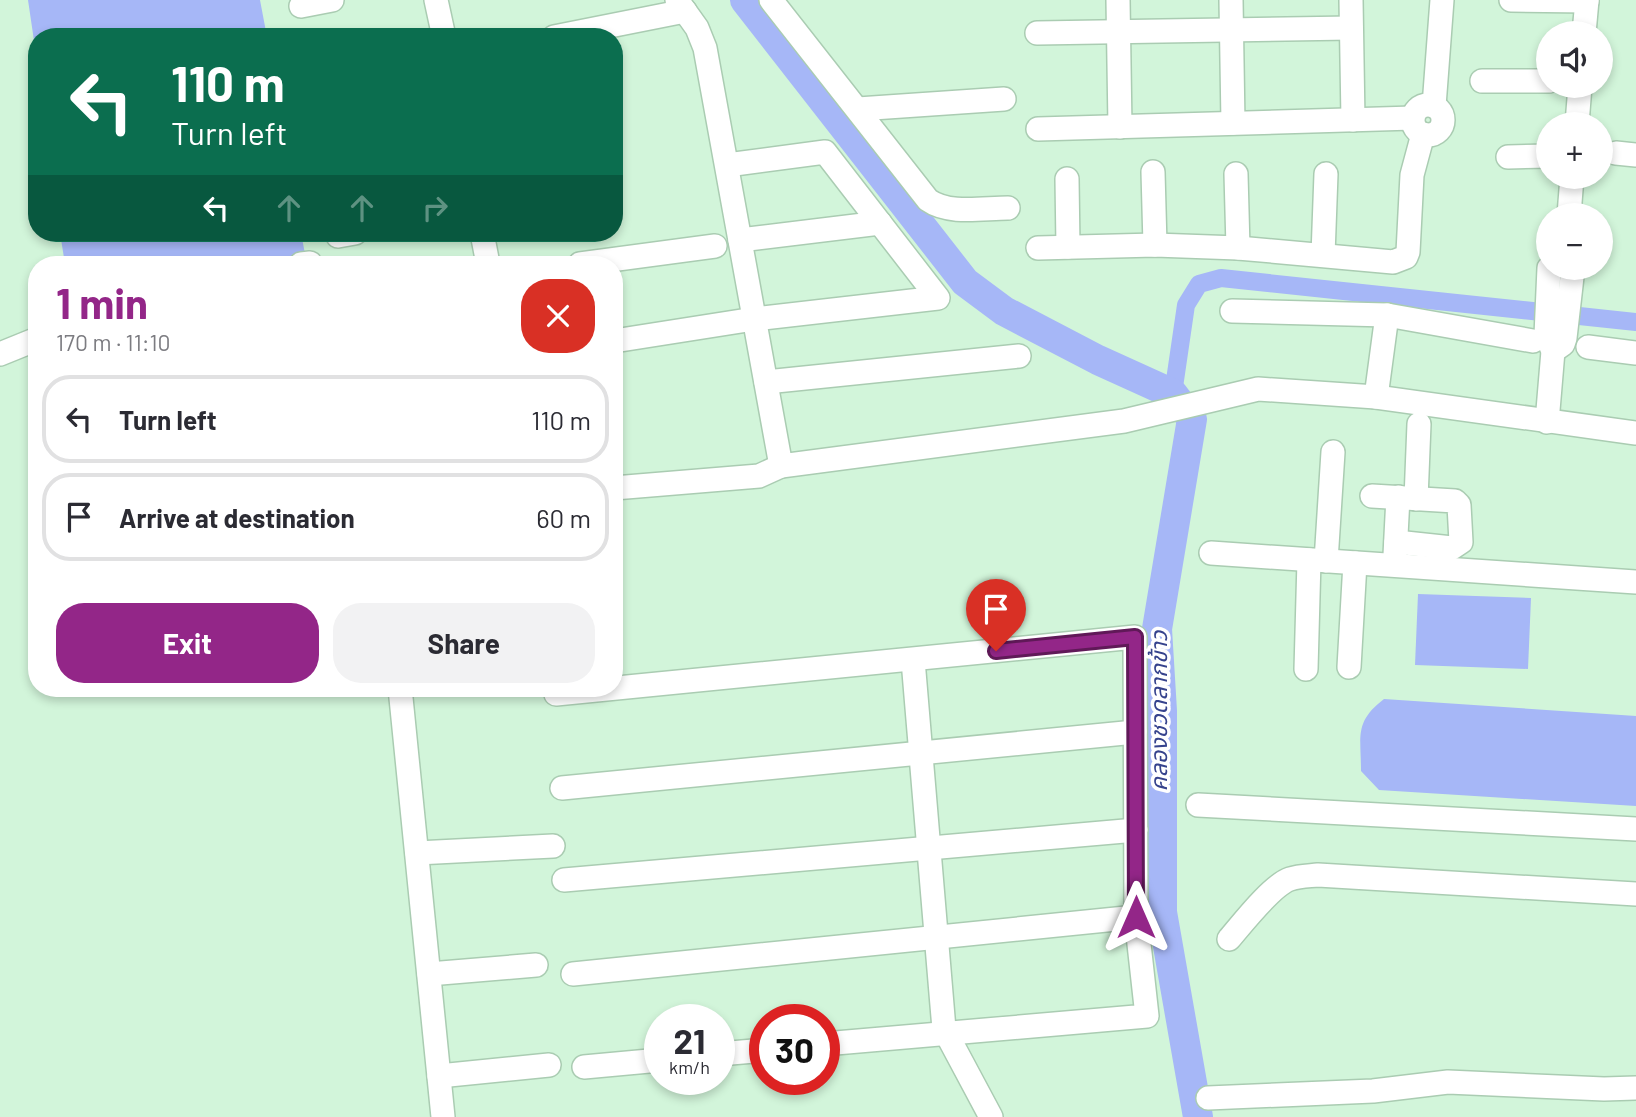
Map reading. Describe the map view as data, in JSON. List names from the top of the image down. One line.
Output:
{"water":["คลองชวดลากข้าว"],"page":{"map_buttons":["+","−"],"turn":["110 m","Turn left"],"heading":["1 min","170 m · 11:10"],"list":[{"name":"Turn left","value":"110 m"},{"name":"Arrive at destination","value":"60 m"}],"buttons":["Exit","Share"],"speed":"21 km/h","limit":"30"}}
